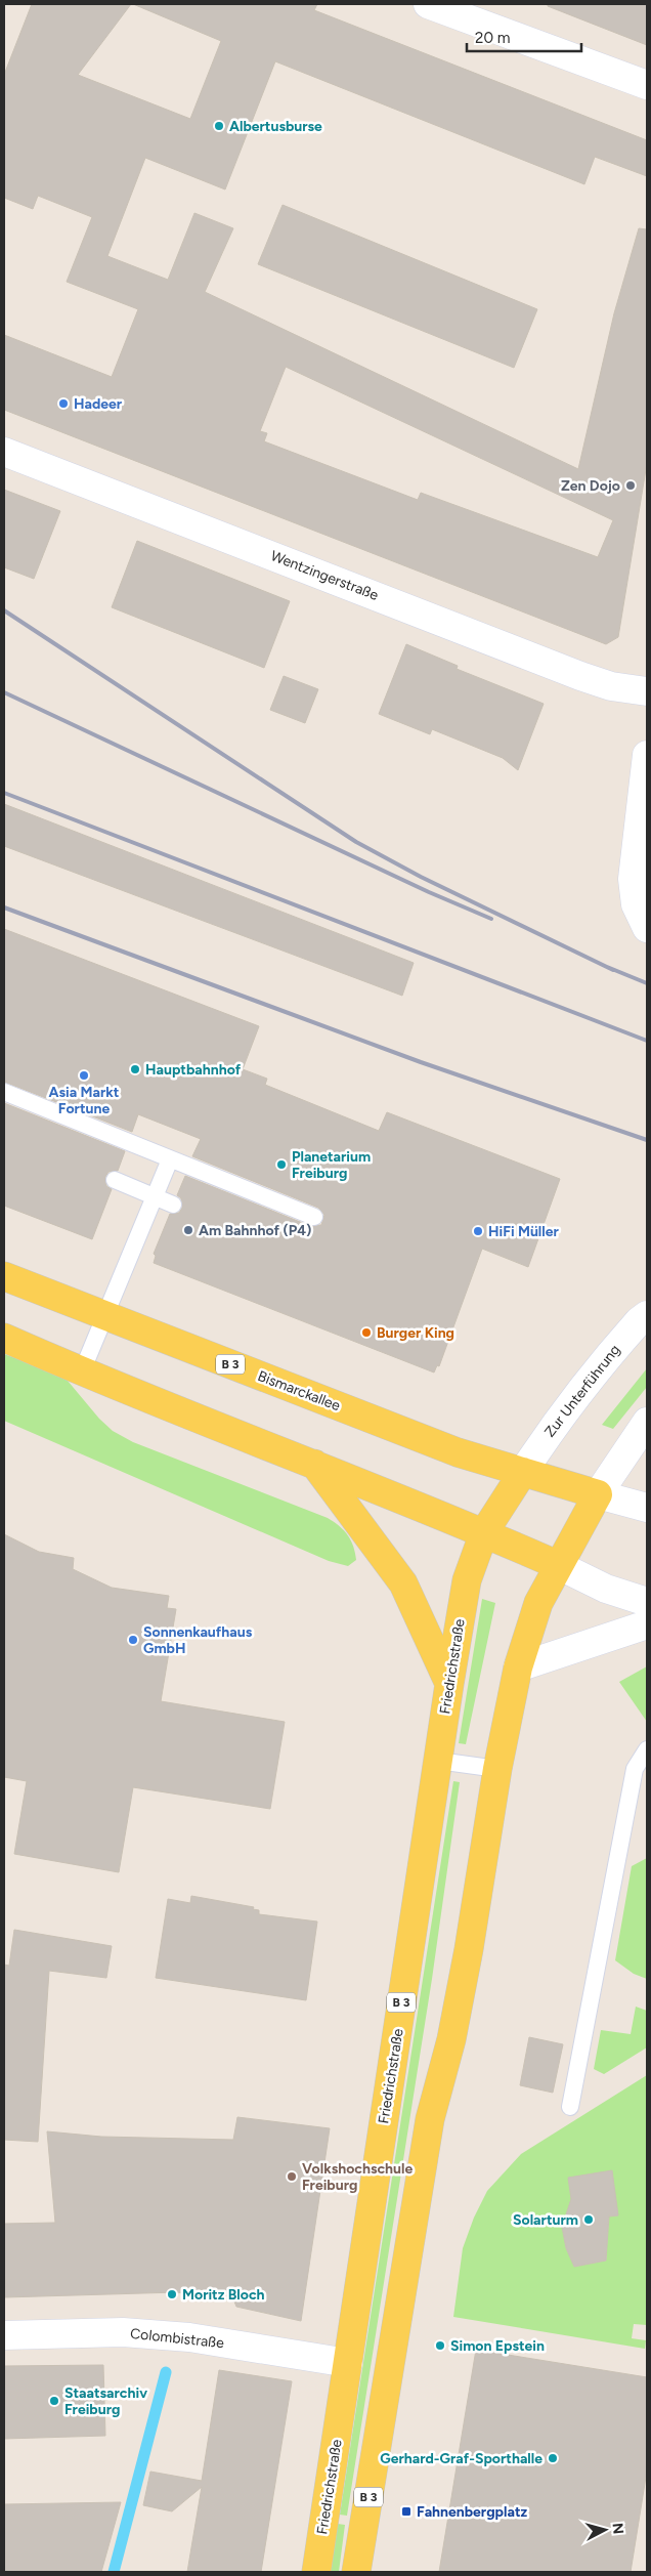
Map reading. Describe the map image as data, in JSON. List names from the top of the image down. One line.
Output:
{"streets":{"main road":["B 3","Bismarckallee","Friedrichstraße"],"street":["Wentzingerstraße","Zur Unterführung","Colombistraße"]},"crossings":[["B 3","Bismarckallee"],["Bismarckallee","Zur Unterführung"],["Bismarckallee","Friedrichstraße"],["Zur Unterführung","Friedrichstraße"],["Friedrichstraße","Colombistraße"]],"places":{"other":["Albertusburse","Hadeer","Zen Dojo","Hauptbahnhof","Asia Markt Fortune","Planetarium Freiburg","Am Bahnhof (P4)","HiFi Müller","Burger King","Sonnenkaufhaus GmbH","Volkshochschule Freiburg","Solarturm","Moritz Bloch","Simon Epstein","Staatsarchiv Freiburg","Gerhard-Graf-Sporthalle"],"transit":["Fahnenbergplatz"]},"scale_bar":"20 m","north":"right"}
